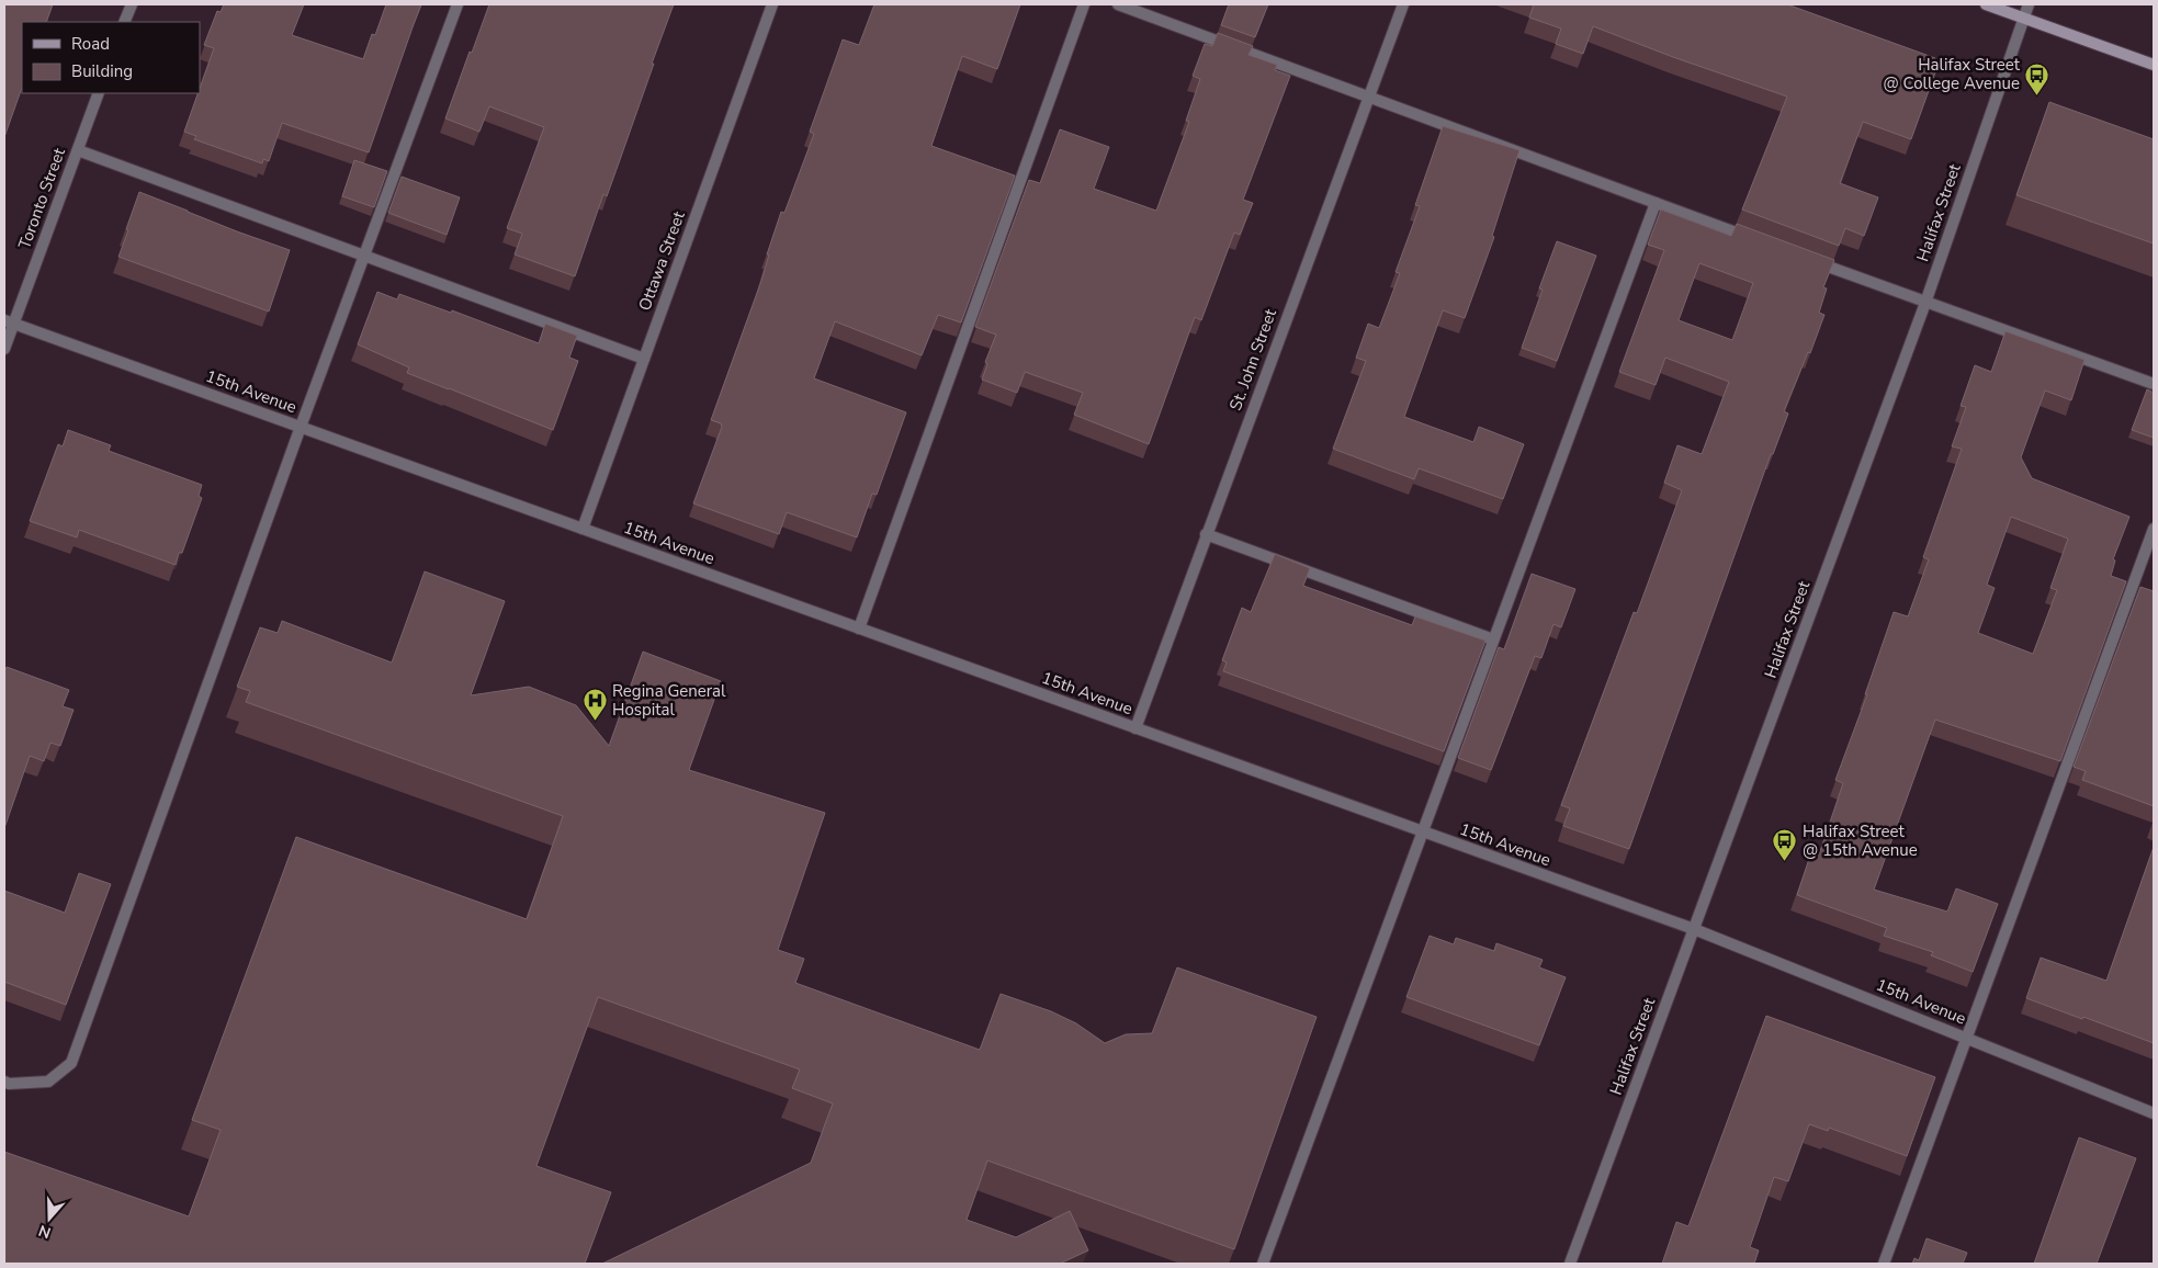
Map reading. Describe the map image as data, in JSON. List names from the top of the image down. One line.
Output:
{"streets":{"street":["Toronto Street","Halifax Street","Ottawa Street","St. John Street","15th Avenue"]},"crossings":[["Toronto Street","15th Avenue"],["Halifax Street","15th Avenue"],["Ottawa Street","15th Avenue"],["St. John Street","15th Avenue"]],"places":{"bus stop":["Halifax Street @ College Avenue","Halifax Street @ 15th Avenue"],"hospital":["Regina General Hospital"]},"legend":["Road","Building"],"north":"bottom"}
